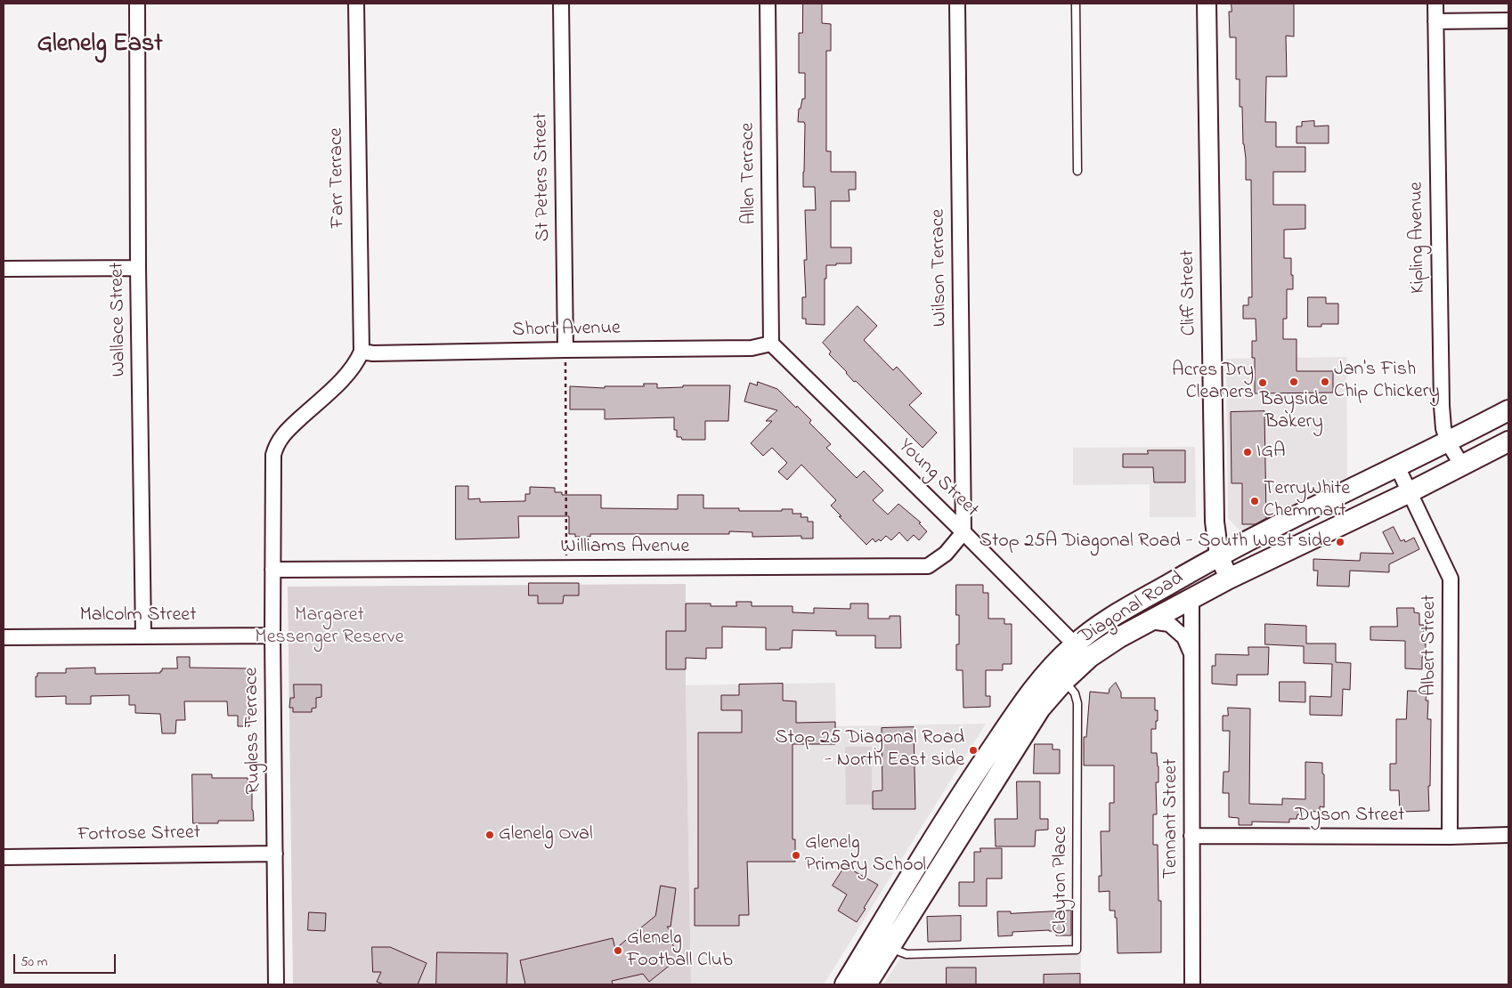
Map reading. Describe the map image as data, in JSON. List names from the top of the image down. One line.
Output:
{"streets":{"main road":["Diagonal Road"],"street":["Allen Terrace","St Peters Street","Farr Terrace","Kipling Avenue","Wilson Terrace","Cliff Street","Wallace Street","Short Avenue","Young Street","Williams Avenue","Malcolm Street","Albert Street","Rugless Terrace","Dyson Street","Tennant Street","Fortrose Street"],"lane":["Clayton Place"]},"crossings":[["Allen Terrace","Short Avenue"],["Allen Terrace","Young Street"],["St Peters Street","Short Avenue"],["Farr Terrace","Short Avenue"],["Farr Terrace","Rugless Terrace"],["Kipling Avenue","Diagonal Road"],["Wilson Terrace","Young Street"],["Wilson Terrace","Williams Avenue"],["Cliff Street","Diagonal Road"],["Wallace Street","Malcolm Street"],["Short Avenue","Young Street"],["Short Avenue","Rugless Terrace"],["Young Street","Williams Avenue"],["Young Street","Diagonal Road"],["Williams Avenue","Rugless Terrace"],["Diagonal Road","Albert Street"],["Diagonal Road","Tennant Street"],["Diagonal Road","Clayton Place"],["Malcolm Street","Rugless Terrace"],["Albert Street","Dyson Street"],["Rugless Terrace","Fortrose Street"],["Dyson Street","Tennant Street"]],"districts":["Glenelg East"],"parks":["Margaret Messenger Reserve"],"places":["Bayside Bakery","Jan's Fish Chip Chickery","Acres Dry Cleaners","IGA","TerryWhite Chemmart","Stop 25A Diagonal Road - South West side","Stop 25 Diagonal Road - North East side","Glenelg Oval","Glenelg Primary School","Glenelg Football Club"],"scale_bar":"50 m"}
